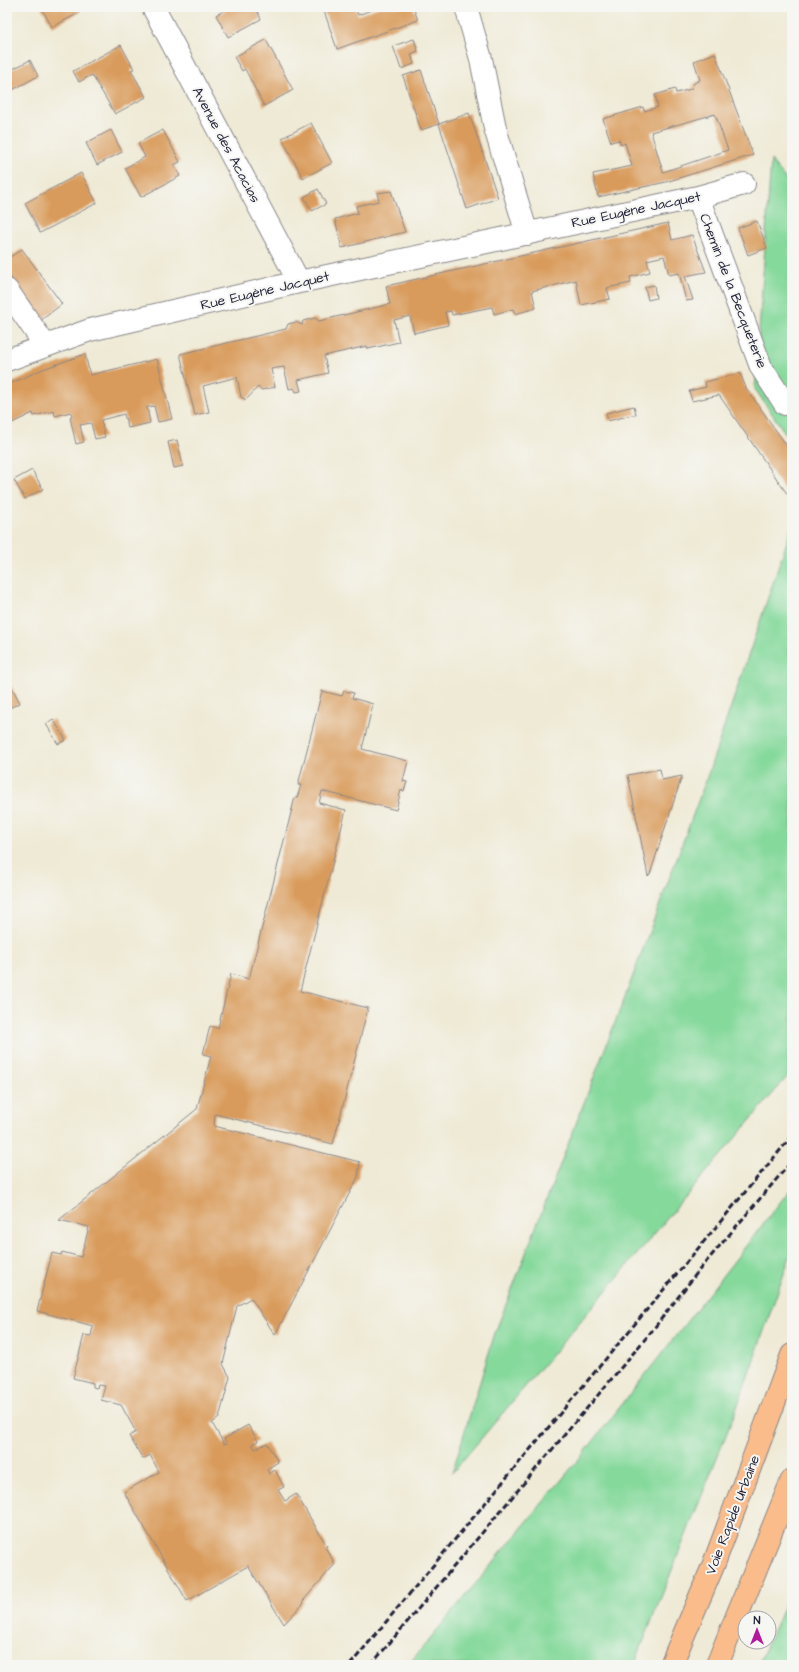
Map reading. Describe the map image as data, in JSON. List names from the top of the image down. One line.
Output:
{"streets":{"highway":["Voie Rapide Urbaine"],"street":["Avenue des Acacias","Rue Eugène Jacquet","Chemin de la Becqueterie"]},"crossings":[["Avenue des Acacias","Rue Eugène Jacquet"],["Rue Eugène Jacquet","Chemin de la Becqueterie"]],"north":"top"}
